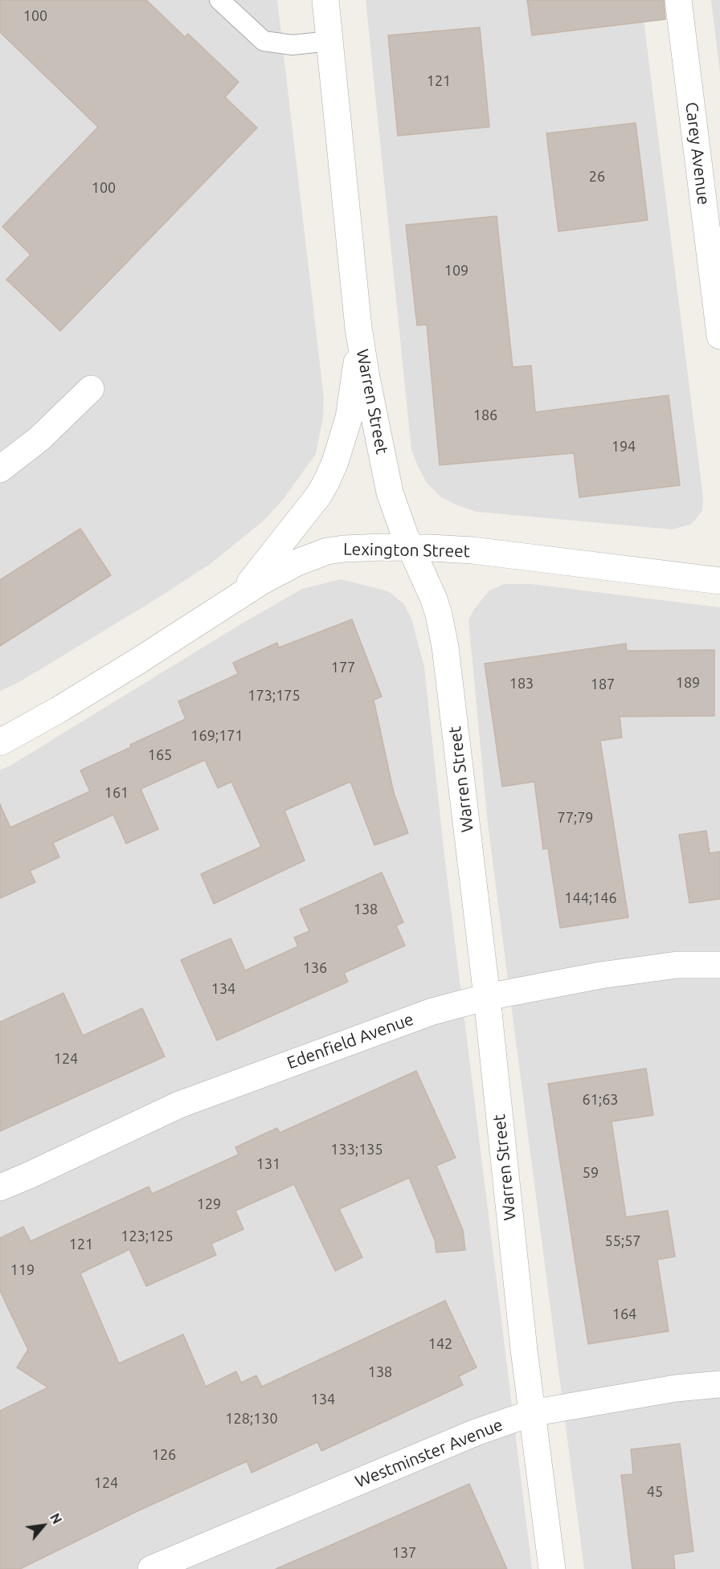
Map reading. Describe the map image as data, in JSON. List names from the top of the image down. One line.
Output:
{"streets":{"street":["Carey Avenue","Warren Street","Lexington Street","Edenfield Avenue","Westminster Avenue"]},"crossings":[["Warren Street","Lexington Street"],["Warren Street","Edenfield Avenue"],["Warren Street","Westminster Avenue"]],"house_numbers":["100","121","26","100","109","186","194","177","189","183","187","173;175","169;171","165","161","77;79","144;146","138","136","134","124","61;63","133;135","131","59","129","123;125","55;57","121","119","164","142","138","134","128;130","126","124","45","137"],"north":"top right"}
